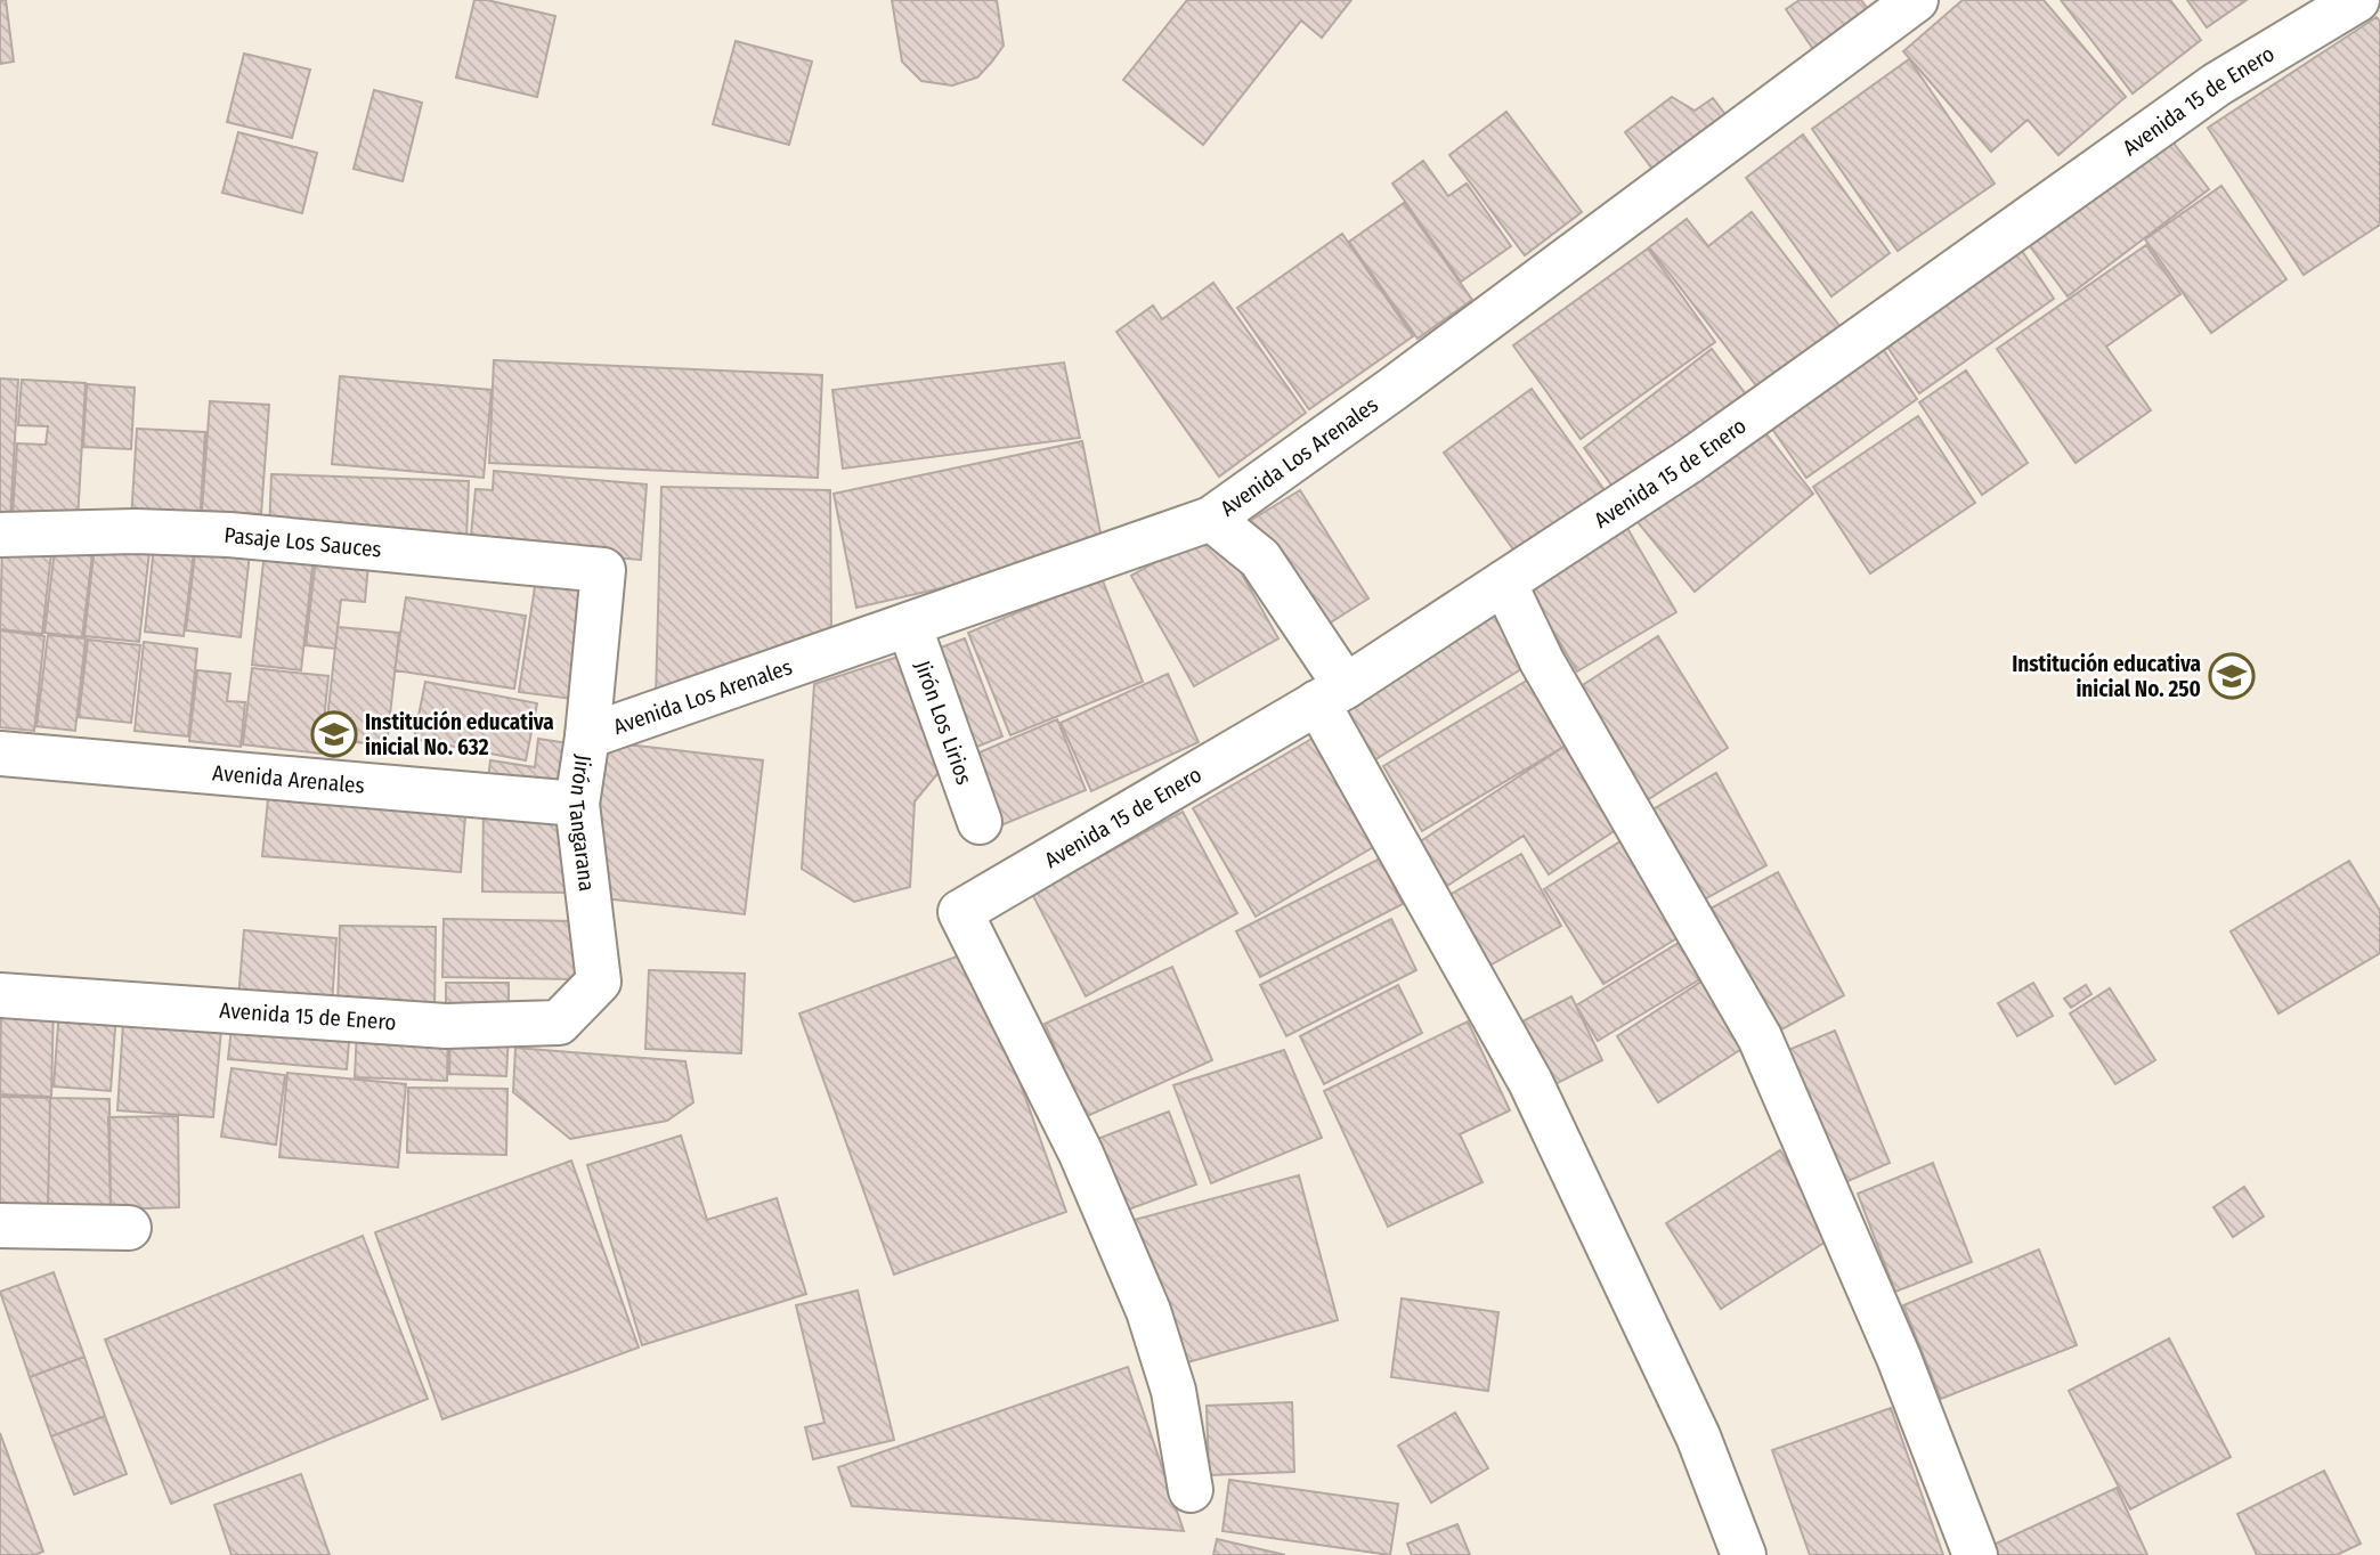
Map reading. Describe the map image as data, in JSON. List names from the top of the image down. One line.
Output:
{"streets":{"street":["Avenida 15 de Enero","Avenida Los Arenales","Pasaje Los Sauces","Jirón Los Lirios","Avenida Arenales","Jirón Tangarana"]},"crossings":[["Avenida 15 de Enero","Jirón Tangarana"],["Avenida Los Arenales","Jirón Los Lirios"],["Avenida Los Arenales","Jirón Tangarana"],["Pasaje Los Sauces","Jirón Tangarana"],["Avenida Arenales","Jirón Tangarana"]],"places":{"school or university":["Institución educativa inicial No. 250","Institución educativa inicial No. 632"]}}
